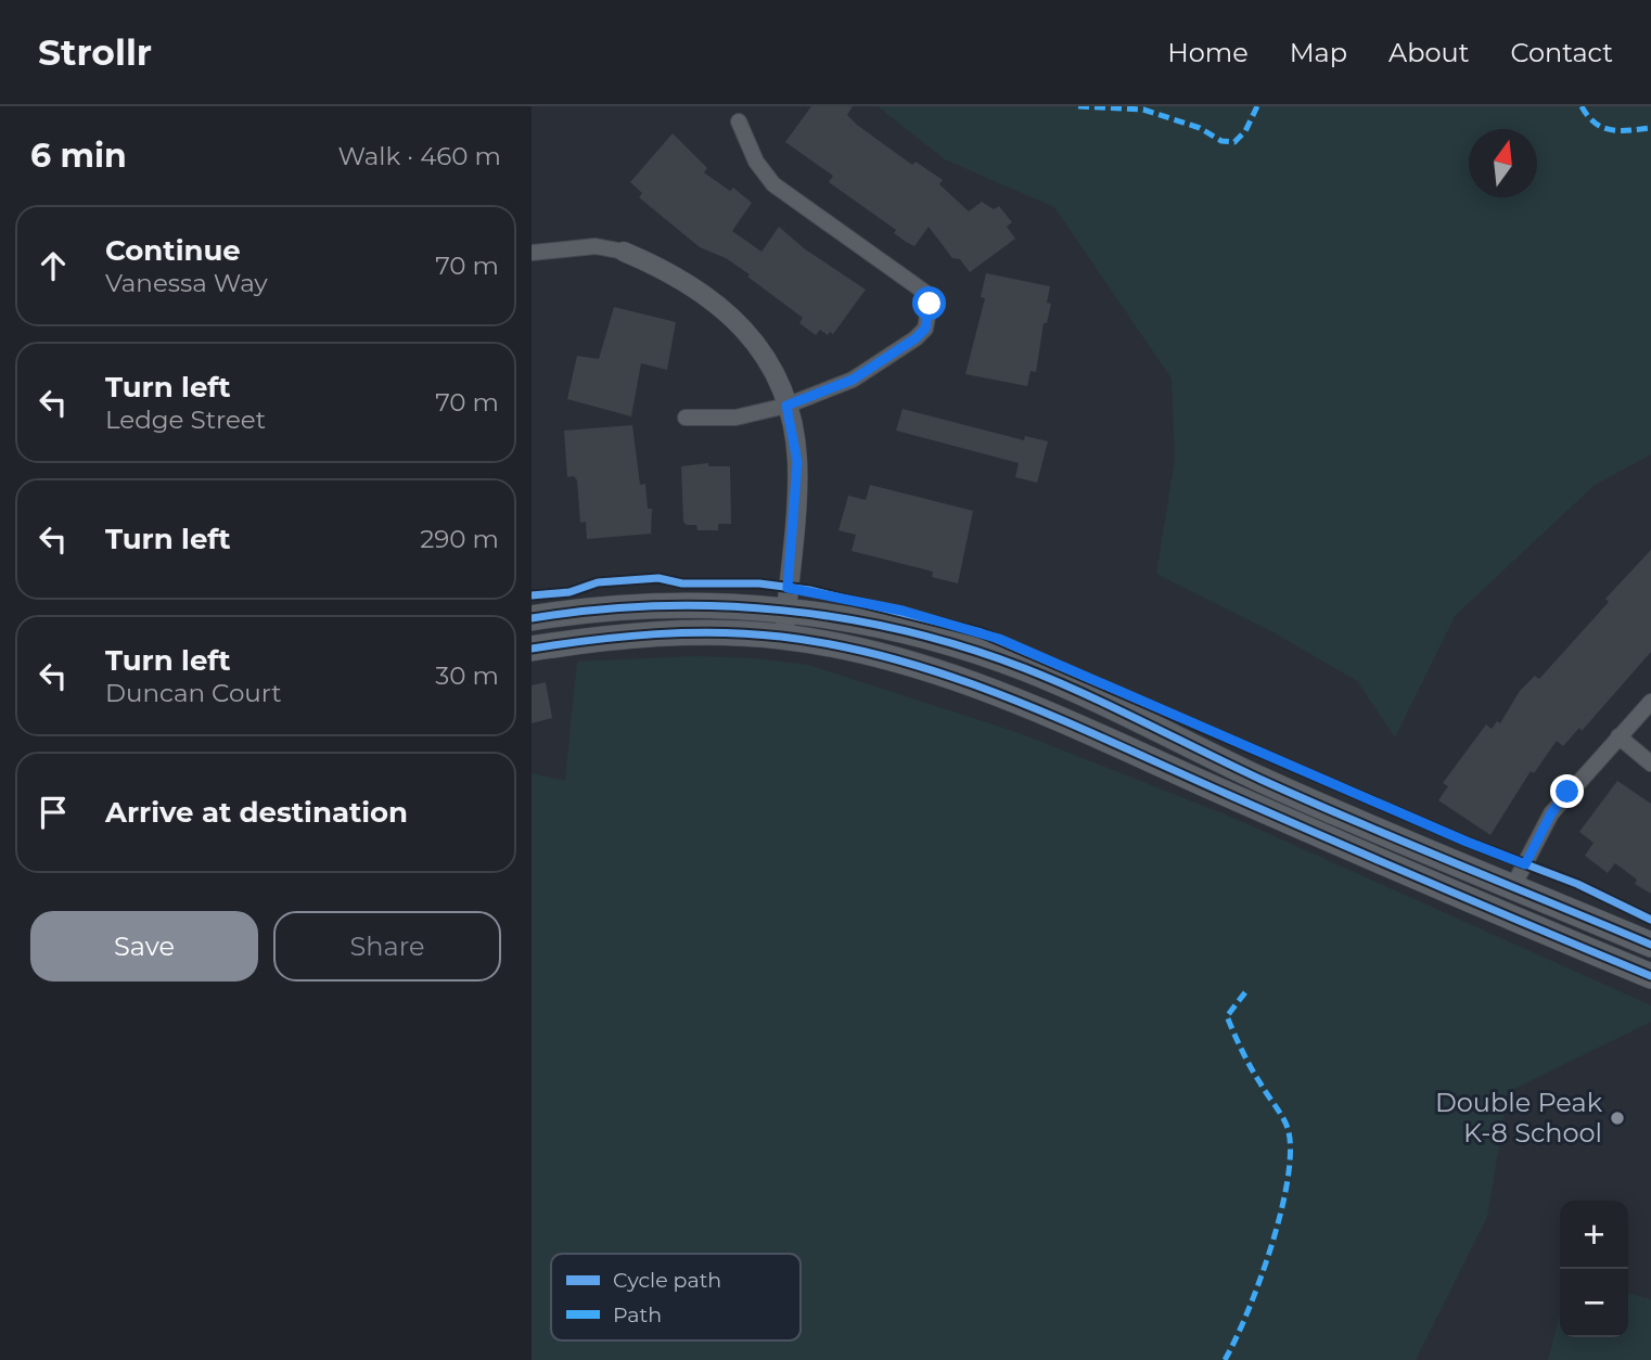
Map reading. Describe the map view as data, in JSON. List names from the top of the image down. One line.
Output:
{"places":["Double Peak K-8 School"],"legend":["Cycle path","Path"],"north":"top","page":{"header":"Strollr","nav":["Home","Map","About","Contact"],"heading":["6 min","Walk · 460 m"],"list":[["Continue","Vanessa Way","70 m"],["Turn left","Ledge Street","70 m"],["Turn left","290 m"],["Turn left","Duncan Court","30 m"],"Arrive at destination"],"buttons":["Save","Share"],"map_buttons":["+","−"]}}
